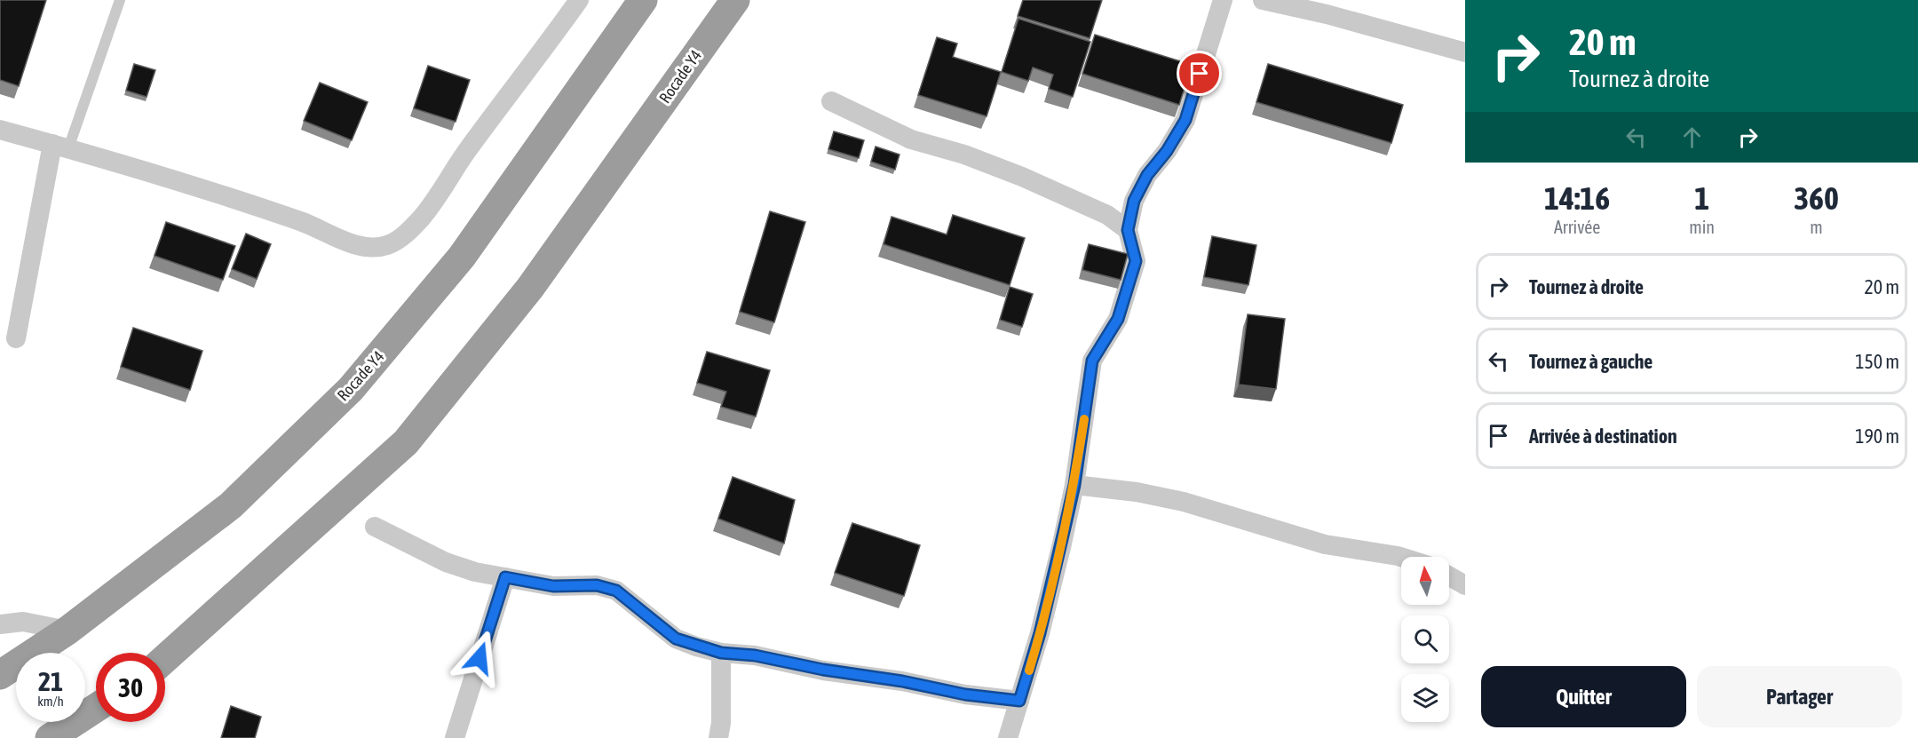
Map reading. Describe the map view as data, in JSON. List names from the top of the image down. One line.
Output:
{"streets":{"highway":["Rocade Y4"]},"north":"top","page":{"turn":["20 m","Tournez à droite"],"eta":["14:16","Arrivée","1","min","360","m"],"list":[{"name":"Tournez à droite","value":"20 m"},{"name":"Tournez à gauche","value":"150 m"},{"name":"Arrivée à destination","value":"190 m"}],"speed":"21 km/h","limit":"30","buttons":["Quitter","Partager"]}}
